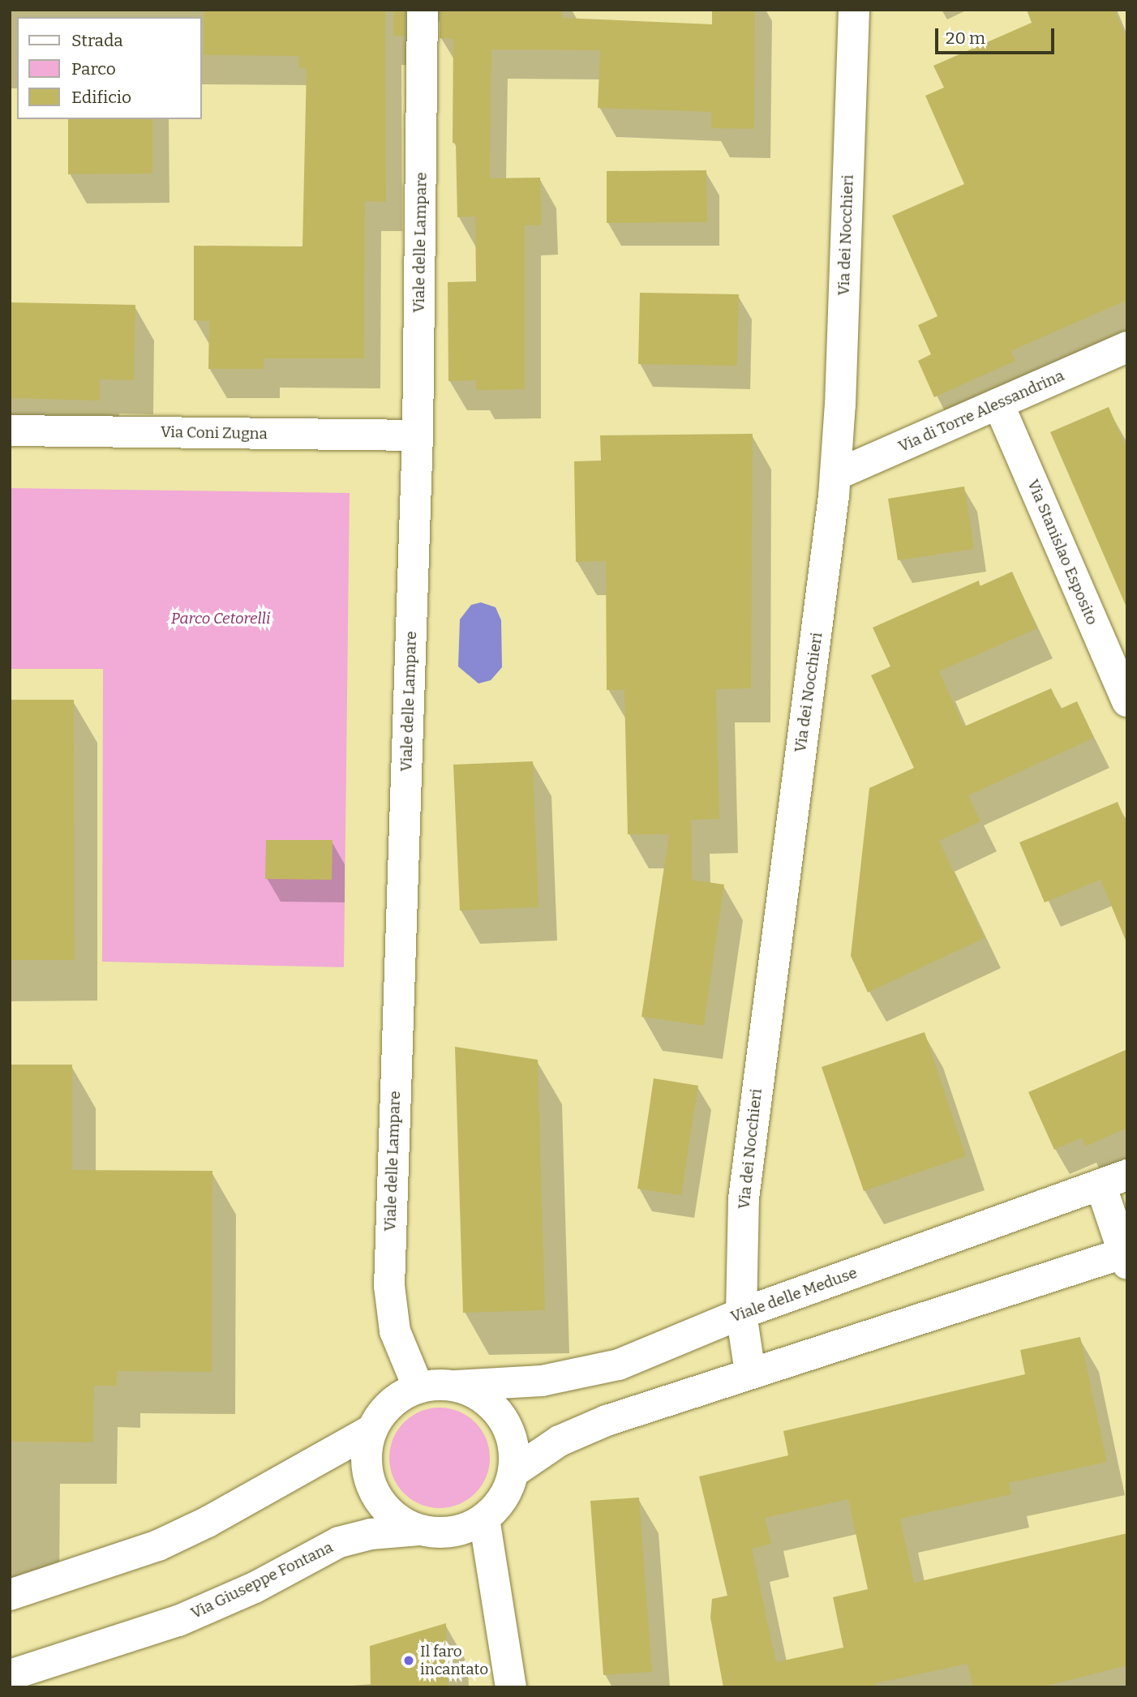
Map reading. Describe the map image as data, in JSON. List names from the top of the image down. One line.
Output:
{"streets":{"street":["Via dei Nocchieri","Viale delle Lampare","Via di Torre Alessandrina","Via Coni Zugna","Via Stanislao Esposito","Viale delle Meduse","Via Giuseppe Fontana"]},"crossings":[["Via dei Nocchieri","Via di Torre Alessandrina"],["Via dei Nocchieri","Viale delle Meduse"],["Viale delle Lampare","Via Coni Zugna"],["Viale delle Lampare","Viale delle Meduse"],["Viale delle Lampare","Via Giuseppe Fontana"],["Via di Torre Alessandrina","Via Stanislao Esposito"],["Viale delle Meduse","Via Giuseppe Fontana"]],"parks":["Parco Cetorelli"],"places":["Il faro incantato"],"legend":["Strada","Parco","Edificio"],"scale_bar":"20 m"}
